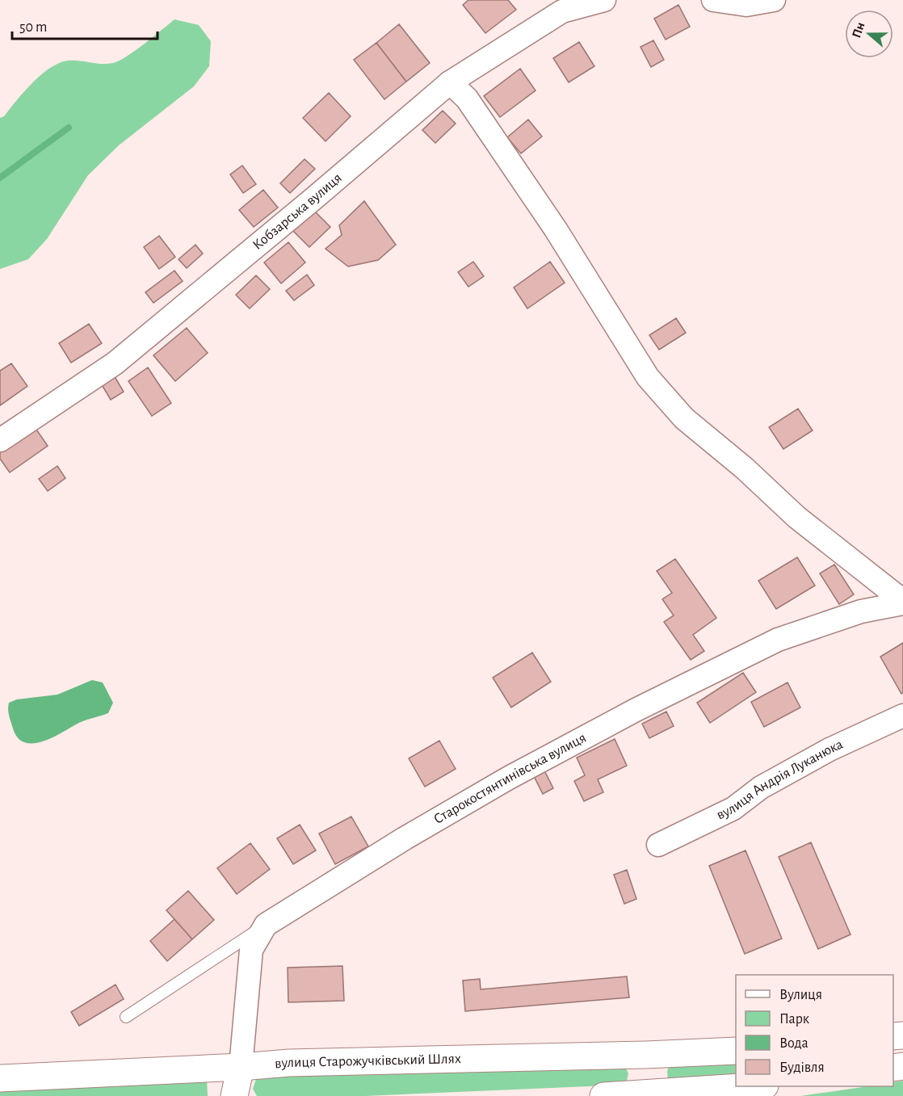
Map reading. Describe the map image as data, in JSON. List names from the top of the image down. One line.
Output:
{"streets":{"main road":["вулиця Старожучківський Шлях"],"street":["Кобзарська вулиця","Старокостянтинівська вулиця","вулиця Андрія Луканюка"]},"crossings":[["Старокостянтинівська вулиця","вулиця Старожучківський Шлях"]],"legend":["Вулиця","Парк","Вода","Будівля"],"scale_bar":"50 m","north":"left"}
